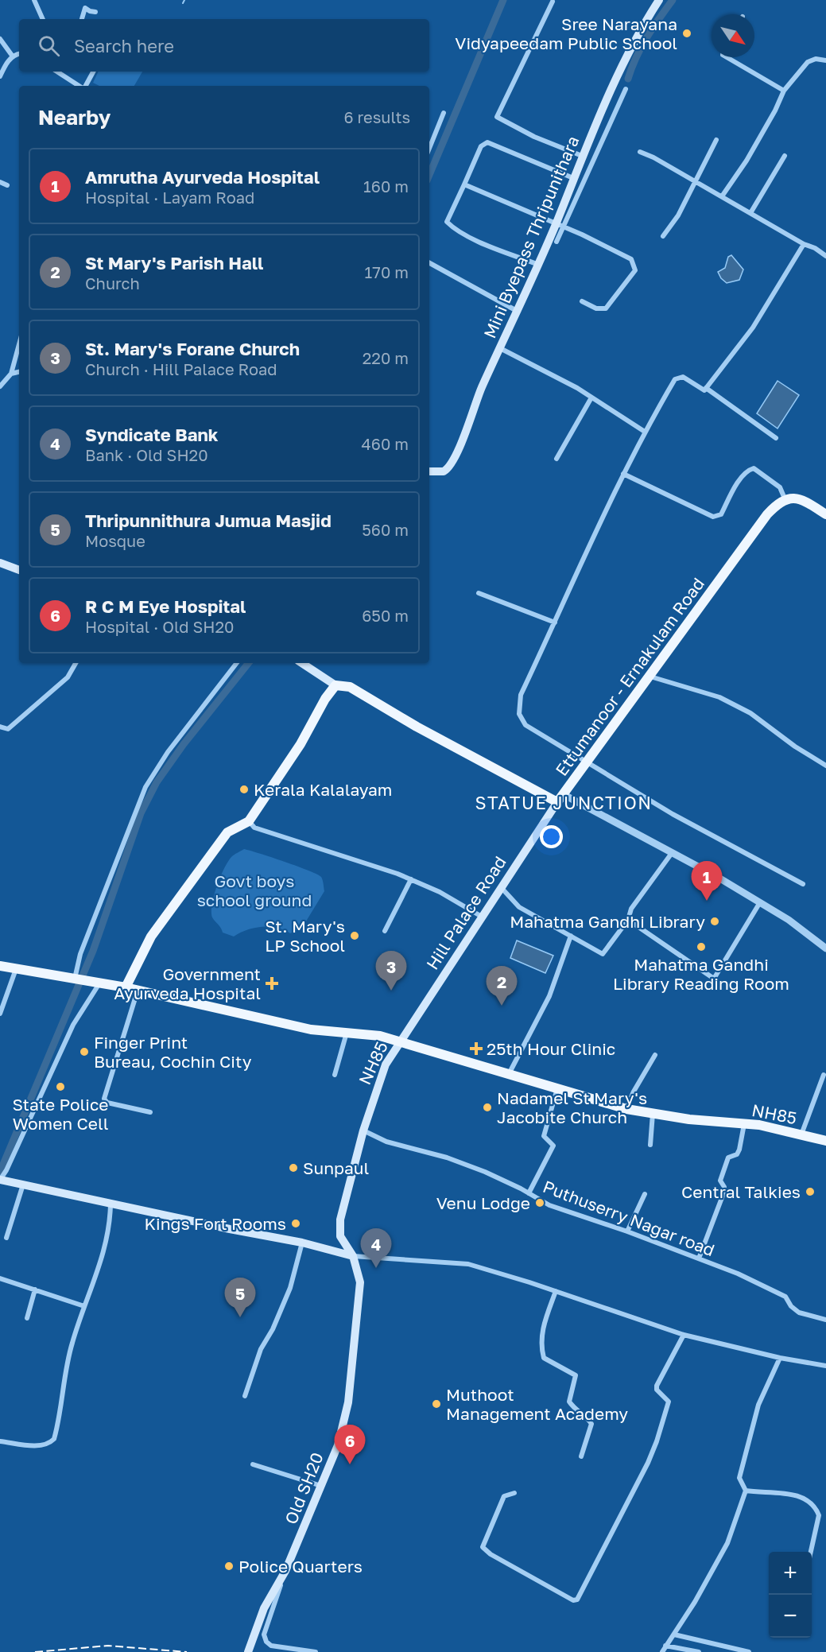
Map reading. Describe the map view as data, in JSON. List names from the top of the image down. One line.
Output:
{"streets":{"main road":["Mini Byepass Thripunithara","Ettumanoor - Ernakulam Road","Hill Palace Road","NH85","Old SH20"],"street":["Puthuserry Nagar road"]},"crossings":[["Ettumanoor - Ernakulam Road","Hill Palace Road"],["Hill Palace Road","NH85"],["NH85","Puthuserry Nagar road"],["NH85","Old SH20"]],"districts":["STATUE JUNCTION"],"parks":["Govt boys school ground"],"places":{"other":["Sree Narayana Vidyapeedam Public School","Kerala Kalalayam","Mahatma Gandhi Library","St. Mary's LP School","Mahatma Gandhi Library Reading Room","Finger Print Bureau, Cochin City","State Police Women Cell","Nadamel St Mary's Jacobite Church","Sunpaul","Central Talkies","Venu Lodge","Kings Fort Rooms","Muthoot Management Academy","Police Quarters"],"health":["Government Ayurveda Hospital","25th Hour Clinic"]},"north":"bottom right","page":{"search":"Search here","heading":["Nearby","6 results"],"list":[{"mark":"1","name":"Amrutha Ayurveda Hospital","note":"Hospital · Layam Road","value":"160 m"},{"mark":"2","name":"St Mary's Parish Hall","note":"Church","value":"170 m"},{"mark":"3","name":"St. Mary's Forane Church","note":"Church · Hill Palace Road","value":"220 m"},{"mark":"4","name":"Syndicate Bank","note":"Bank · Old SH20","value":"460 m"},{"mark":"5","name":"Thripunnithura Jumua Masjid","note":"Mosque","value":"560 m"},{"mark":"6","name":"R C M Eye Hospital","note":"Hospital · Old SH20","value":"650 m"}],"pins":["1","3","2","4","5","6"],"map_buttons":["+","−"]}}
